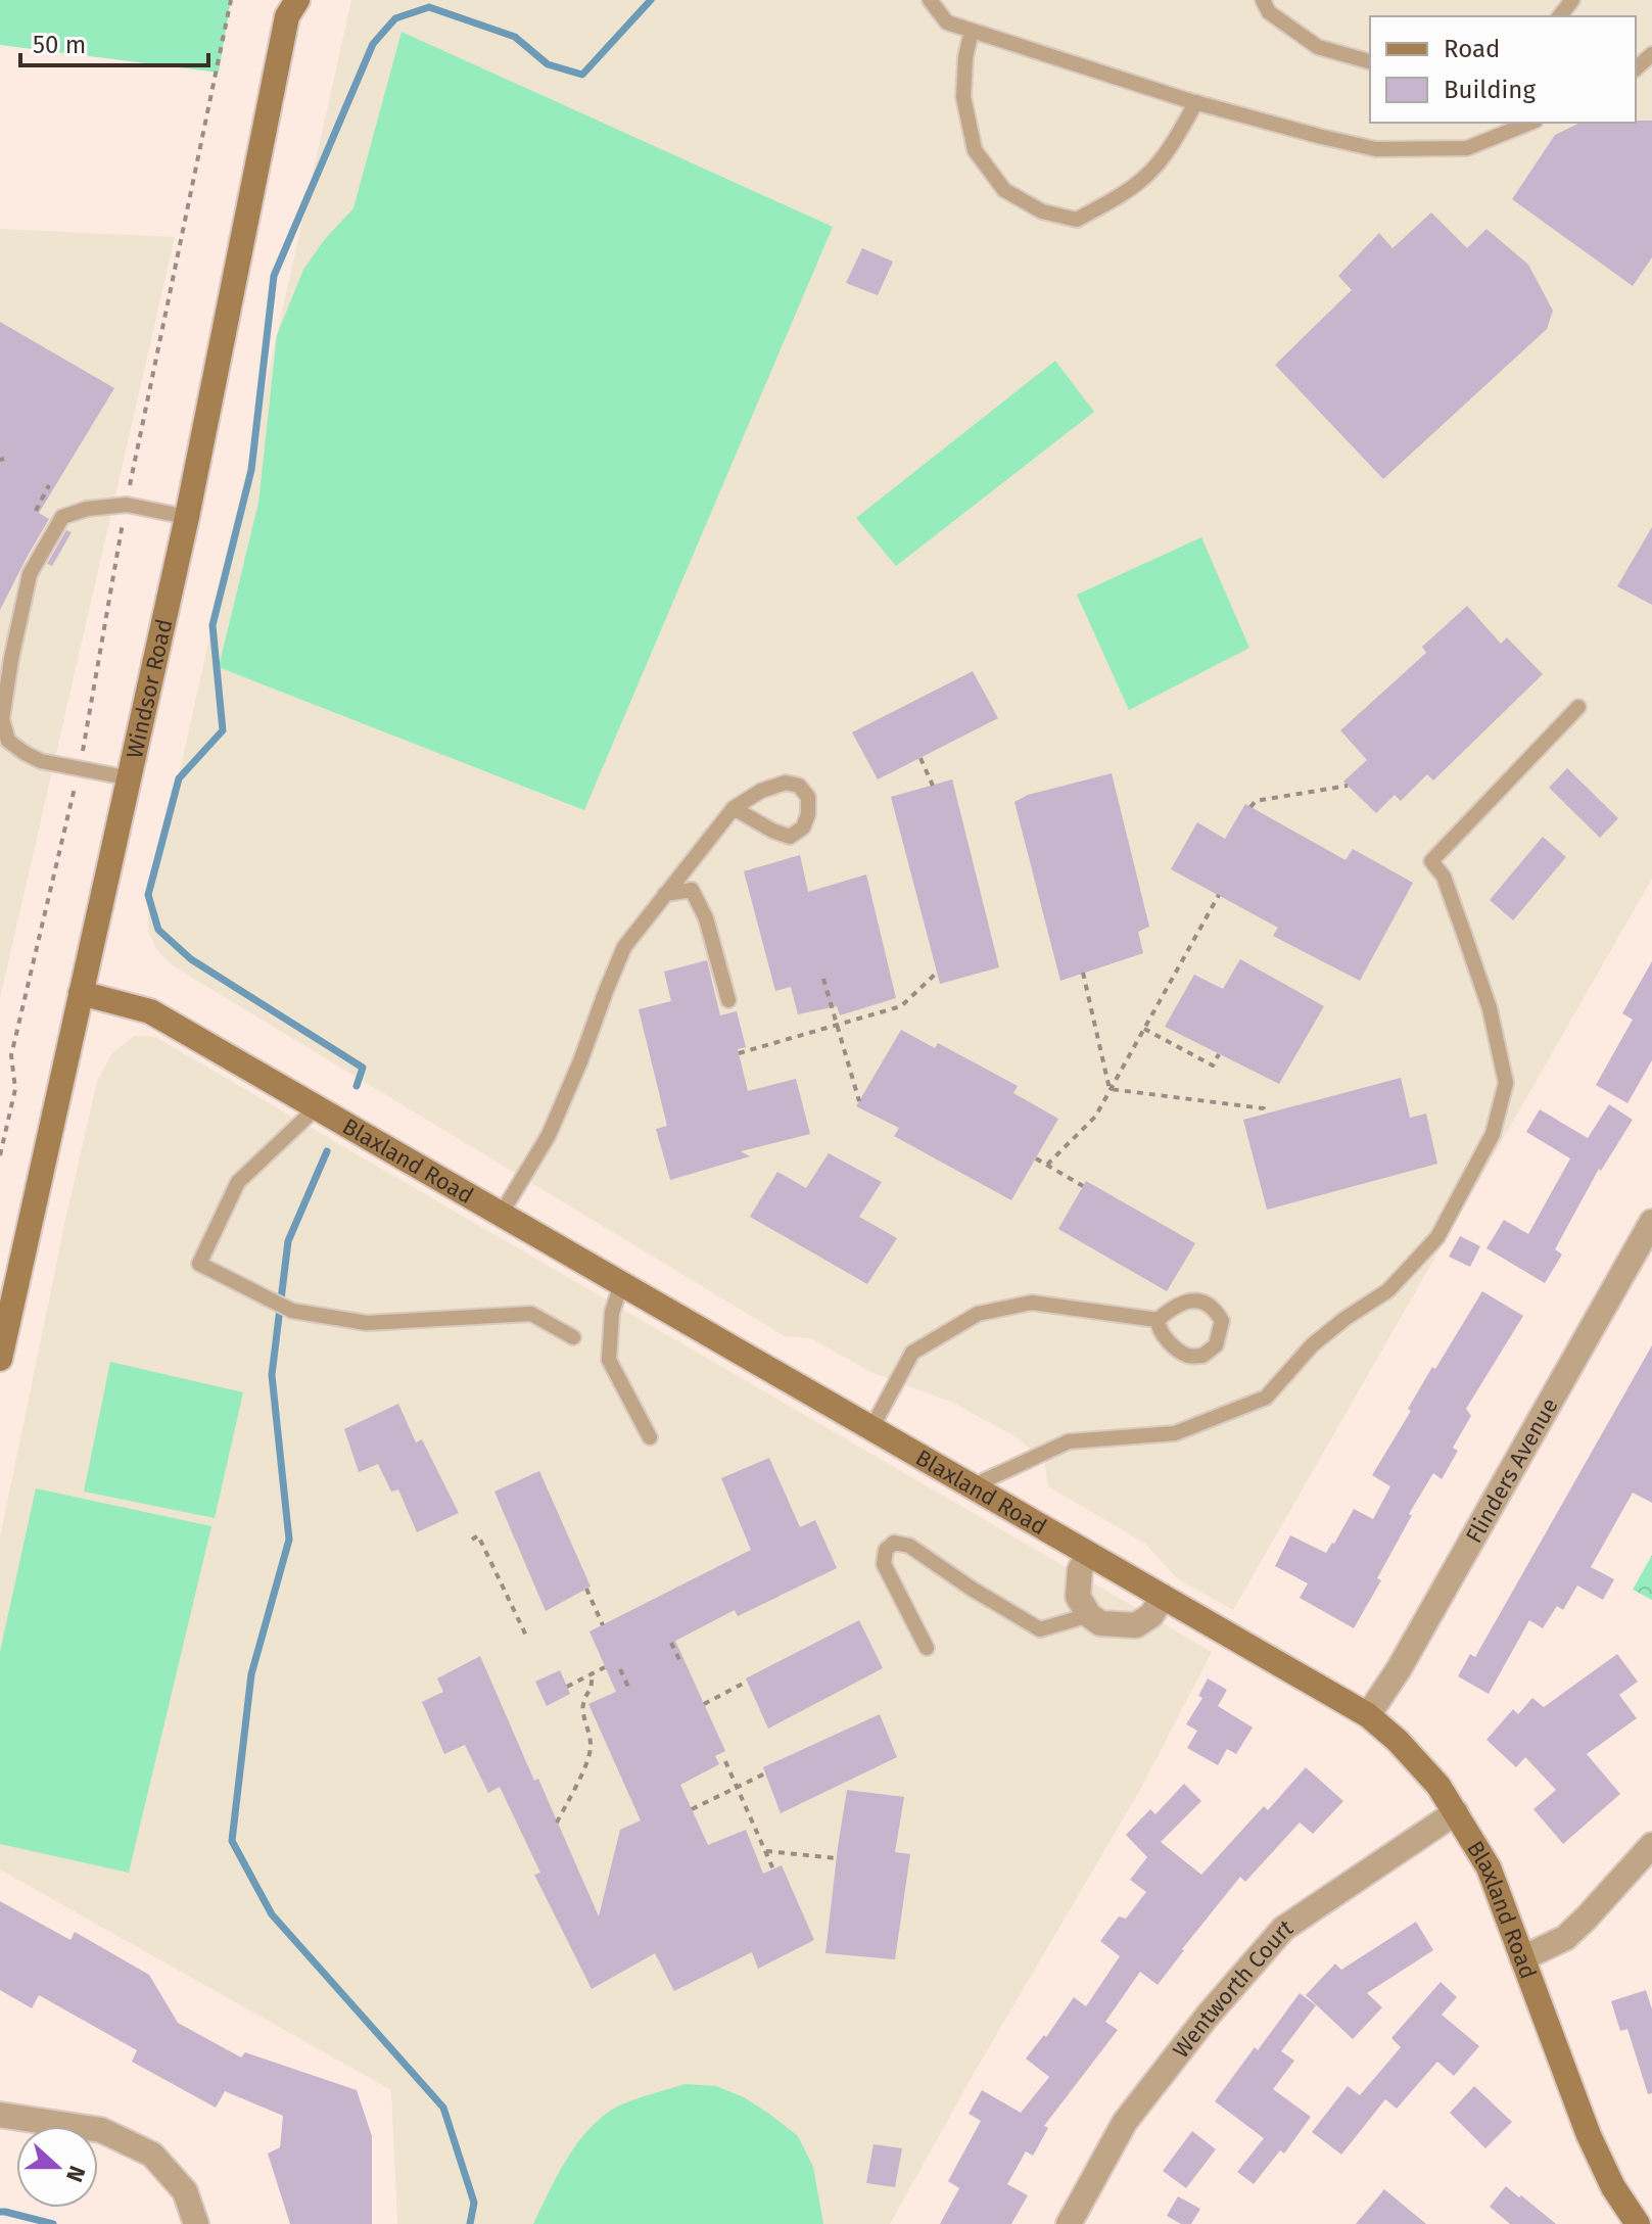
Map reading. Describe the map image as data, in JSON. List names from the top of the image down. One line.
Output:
{"streets":{"street":["Windsor Road","Blaxland Road","Flinders Avenue","Wentworth Court"]},"crossings":[["Windsor Road","Blaxland Road"],["Blaxland Road","Flinders Avenue"],["Blaxland Road","Wentworth Court"]],"legend":["Road","Building"],"scale_bar":"50 m","north":"right"}
